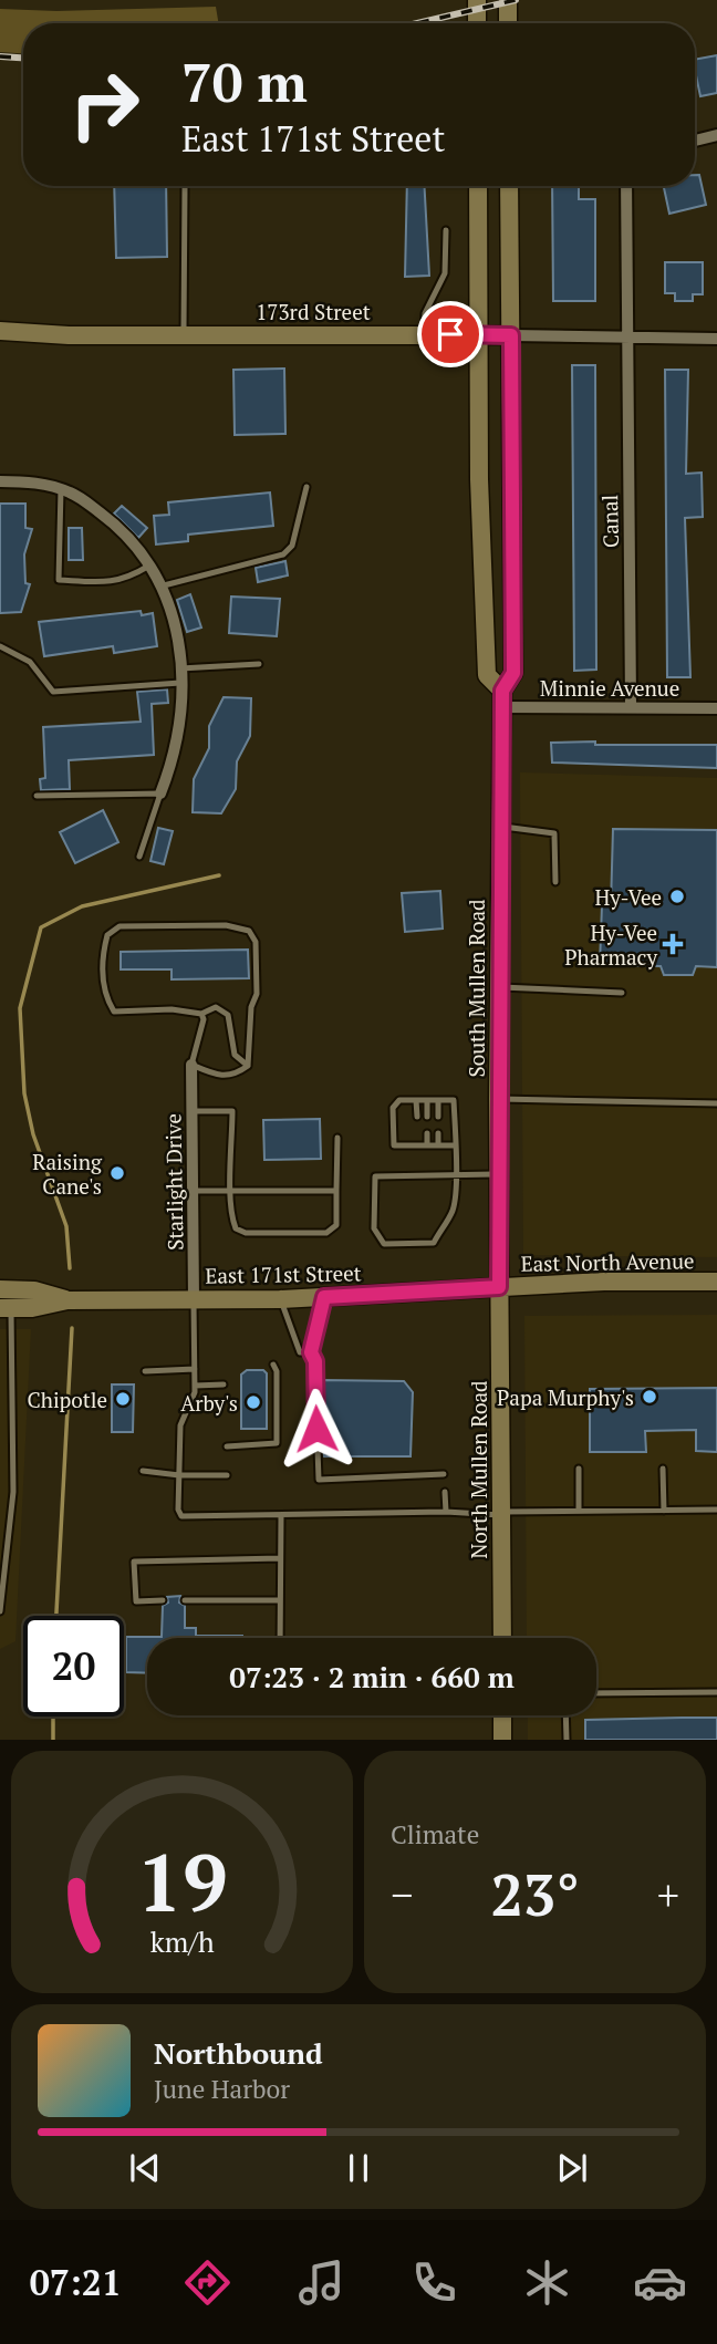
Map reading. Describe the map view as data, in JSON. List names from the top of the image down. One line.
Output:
{"streets":{"street":["173rd Street","Canal","Minnie Avenue","South Mullen Road","Starlight Drive","East North Avenue","East 171st Street","North Mullen Road"]},"crossings":[["173rd Street","Canal"],["173rd Street","South Mullen Road"],["Canal","Minnie Avenue"],["Minnie Avenue","South Mullen Road"],["South Mullen Road","East North Avenue"],["South Mullen Road","East 171st Street"],["South Mullen Road","North Mullen Road"],["Starlight Drive","East 171st Street"],["East North Avenue","East 171st Street"],["East North Avenue","North Mullen Road"],["East 171st Street","North Mullen Road"]],"places":{"other":["Hy-Vee","Raising Cane's","Papa Murphy's","Chipotle","Arby's"],"health":["Hy-Vee Pharmacy"]},"page":{"turn":["70 m","East 171st Street"],"limit":"20","trip":"07:23 · 2 min · 660 m","tile":"Climate","heat":["−","23°","+"],"song":["Northbound","June Harbor"],"tabs":"07:21","gauge":["19","km/h"]}}
